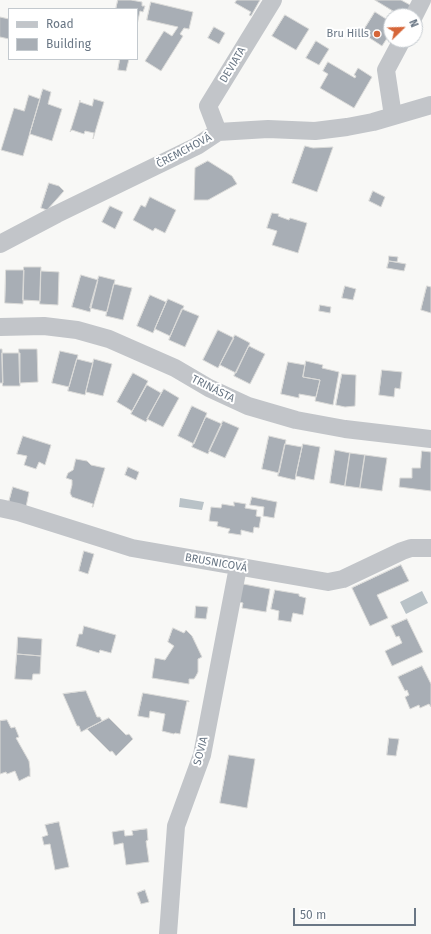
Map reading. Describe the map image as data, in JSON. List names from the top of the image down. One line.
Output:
{"streets":{"street":["DEVIATA","ČREMCHOVÁ","TRINÁSTA","BRUSNICOVÁ","SOVIA"]},"crossings":[["DEVIATA","ČREMCHOVÁ"],["BRUSNICOVÁ","SOVIA"]],"places":["Bru Hills"],"legend":["Road","Building"],"scale_bar":"50 m","north":"top right"}
